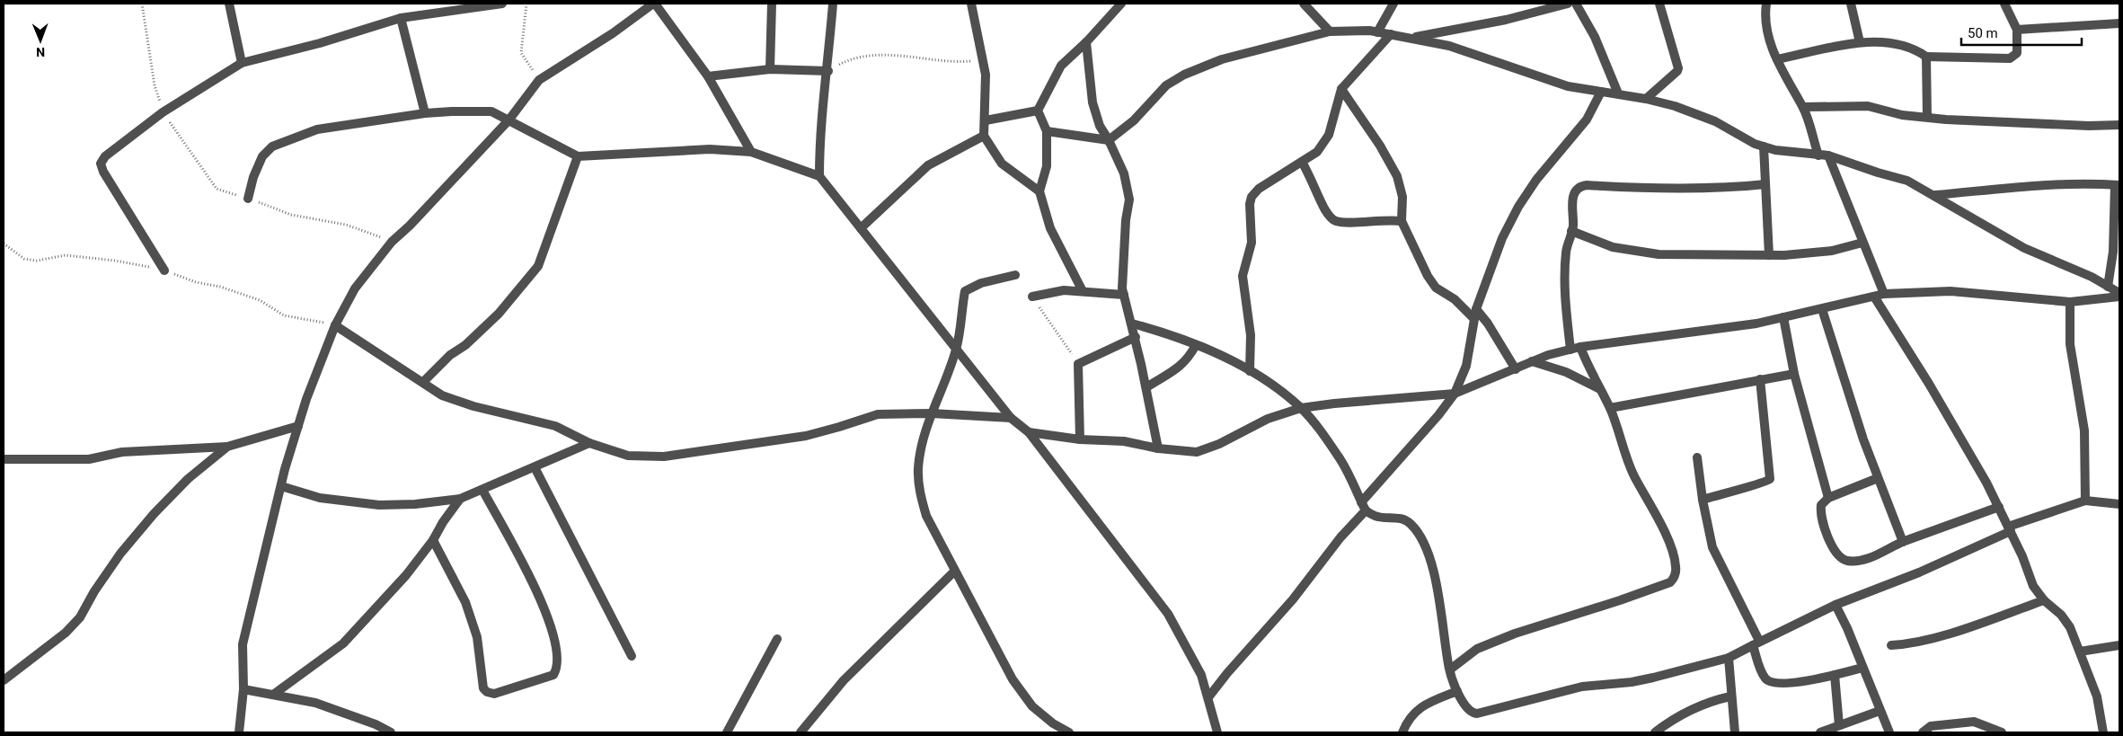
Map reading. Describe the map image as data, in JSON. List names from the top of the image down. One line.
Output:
{"scale_bar":"50 m","north":"bottom"}
